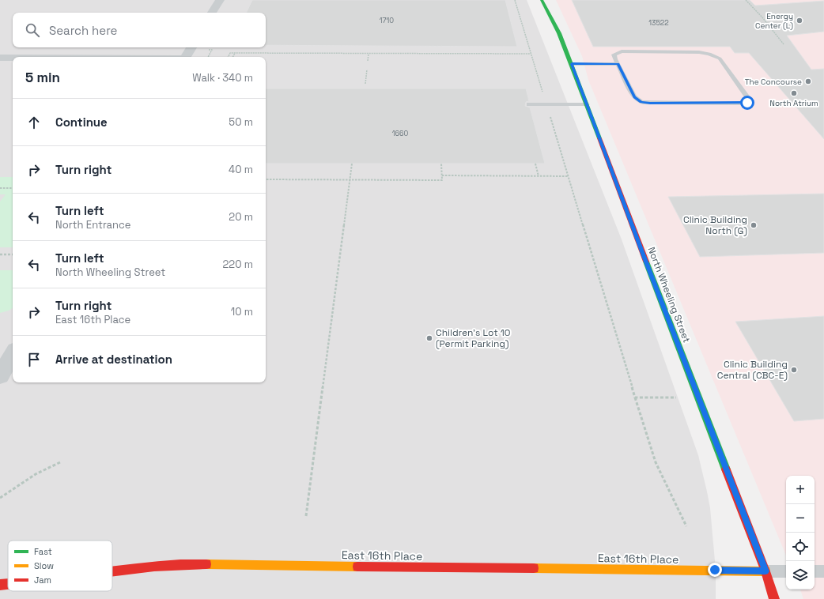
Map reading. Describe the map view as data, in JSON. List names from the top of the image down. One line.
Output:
{"streets":{"street":["North Wheeling Street","East 16th Place"]},"crossings":[["North Wheeling Street","East 16th Place"]],"places":["Energy Center (L)","The Concourse","North Atrium","Clinic Building North (G)","Children's Lot 10 (Permit Parking)","Clinic Building Central (CBC-E)"],"house_numbers":["1710","13522","1660"],"legend":["Fast","Slow","Jam"],"page":{"search":"Search here","heading":["5 min","Walk · 340 m"],"list":[["Continue","50 m"],["Turn right","40 m"],["Turn left","North Entrance","20 m"],["Turn left","North Wheeling Street","220 m"],["Turn right","East 16th Place","10 m"],"Arrive at destination"],"map_buttons":["+","−"]}}
